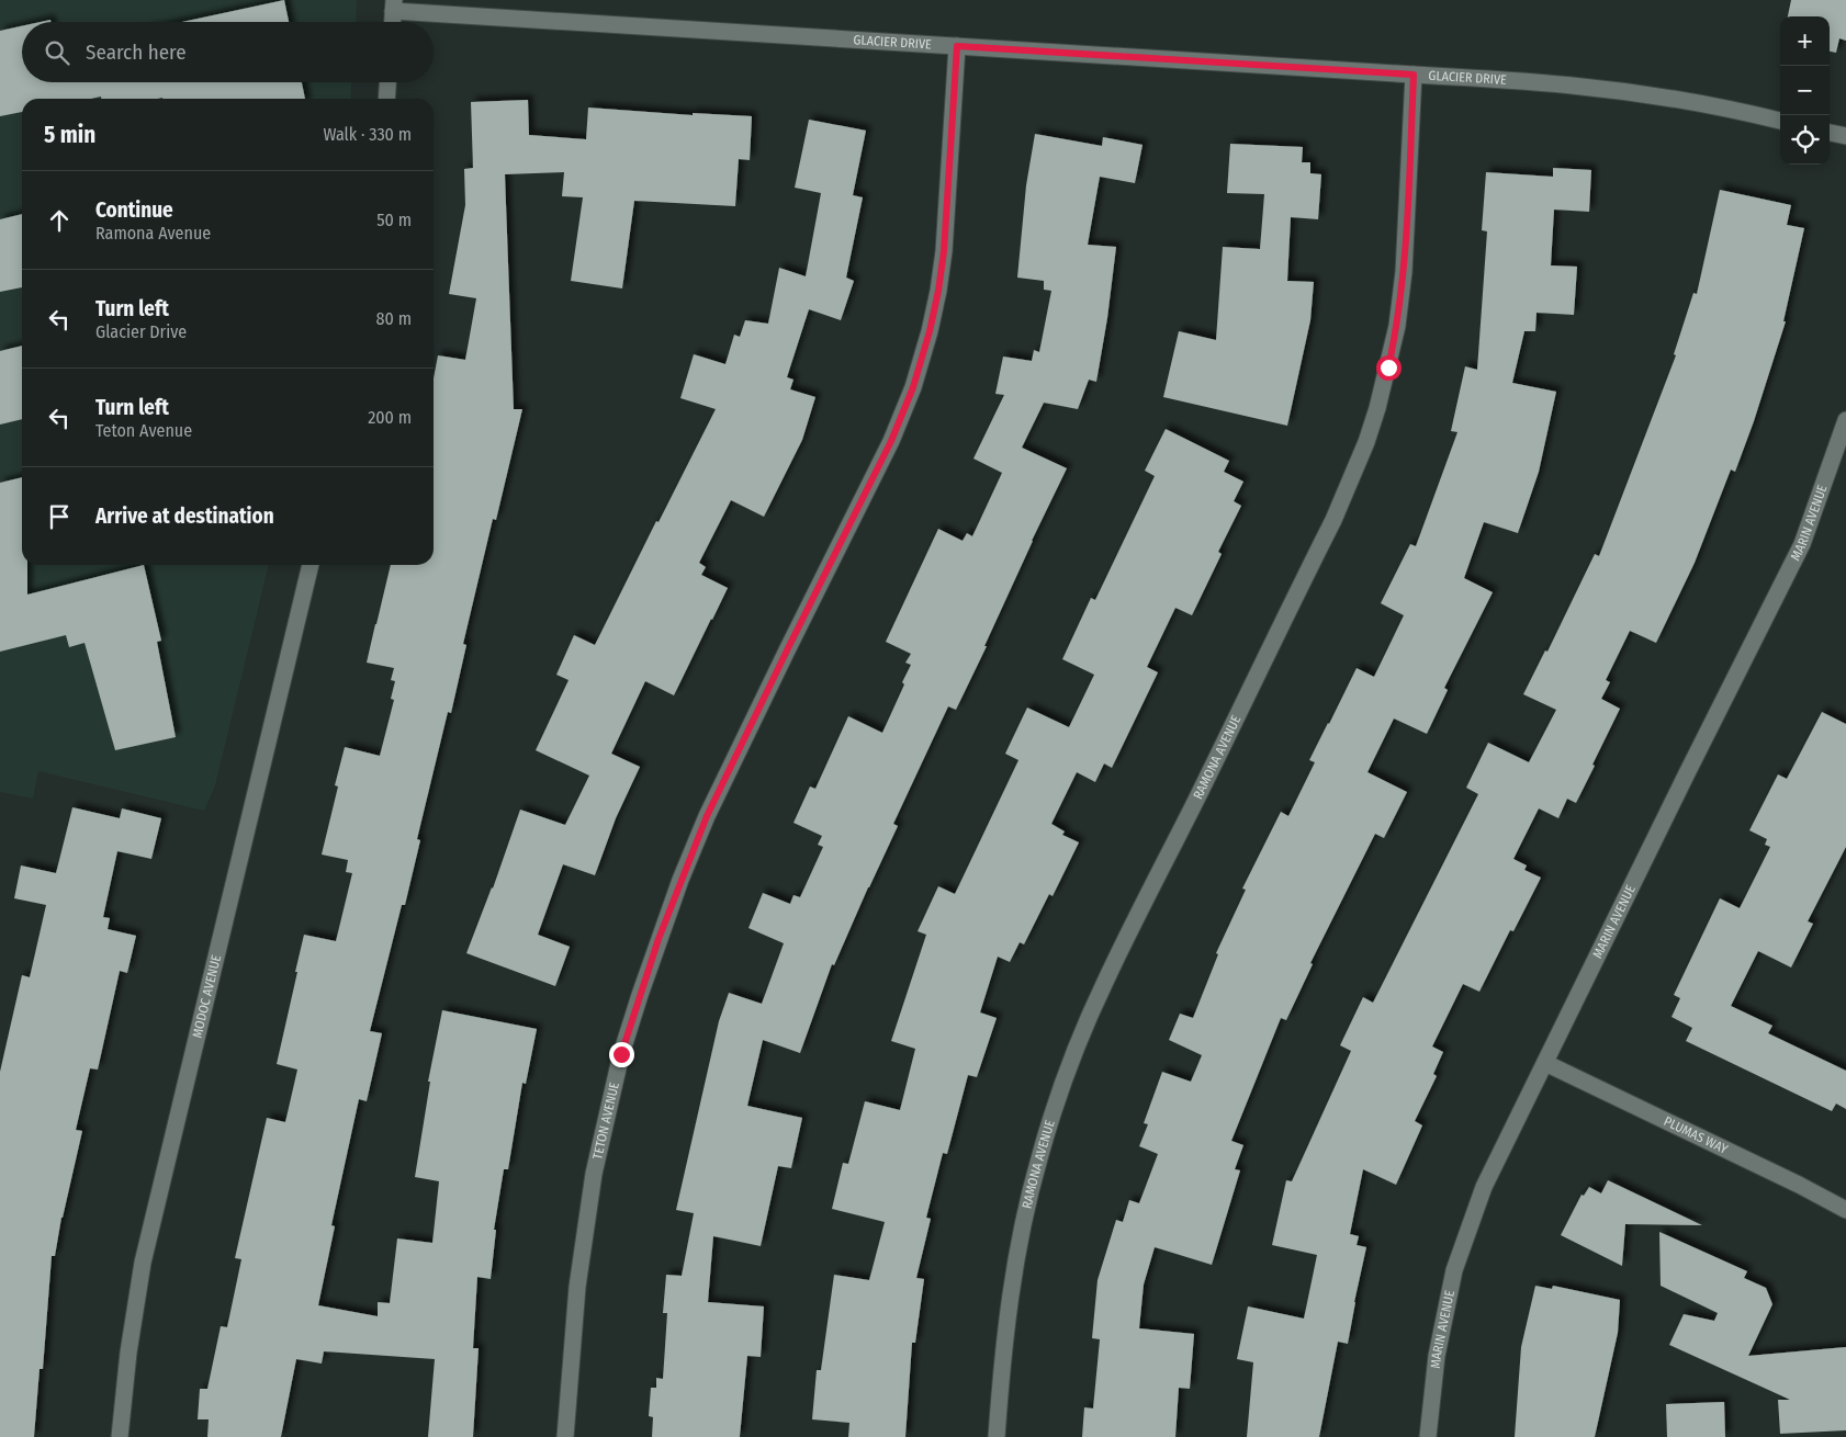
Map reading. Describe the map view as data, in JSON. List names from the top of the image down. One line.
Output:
{"streets":{"street":["GLACIER DRIVE","MARIN AVENUE","RAMONA AVENUE","MODOC AVENUE","TETON AVENUE","PLUMAS WAY"]},"crossings":[["GLACIER DRIVE","RAMONA AVENUE"],["GLACIER DRIVE","TETON AVENUE"],["MARIN AVENUE","PLUMAS WAY"]],"page":{"map_buttons":["+","−"],"search":"Search here","heading":["5 min","Walk · 330 m"],"list":[["Continue","Ramona Avenue","50 m"],["Turn left","Glacier Drive","80 m"],["Turn left","Teton Avenue","200 m"],"Arrive at destination"]}}
